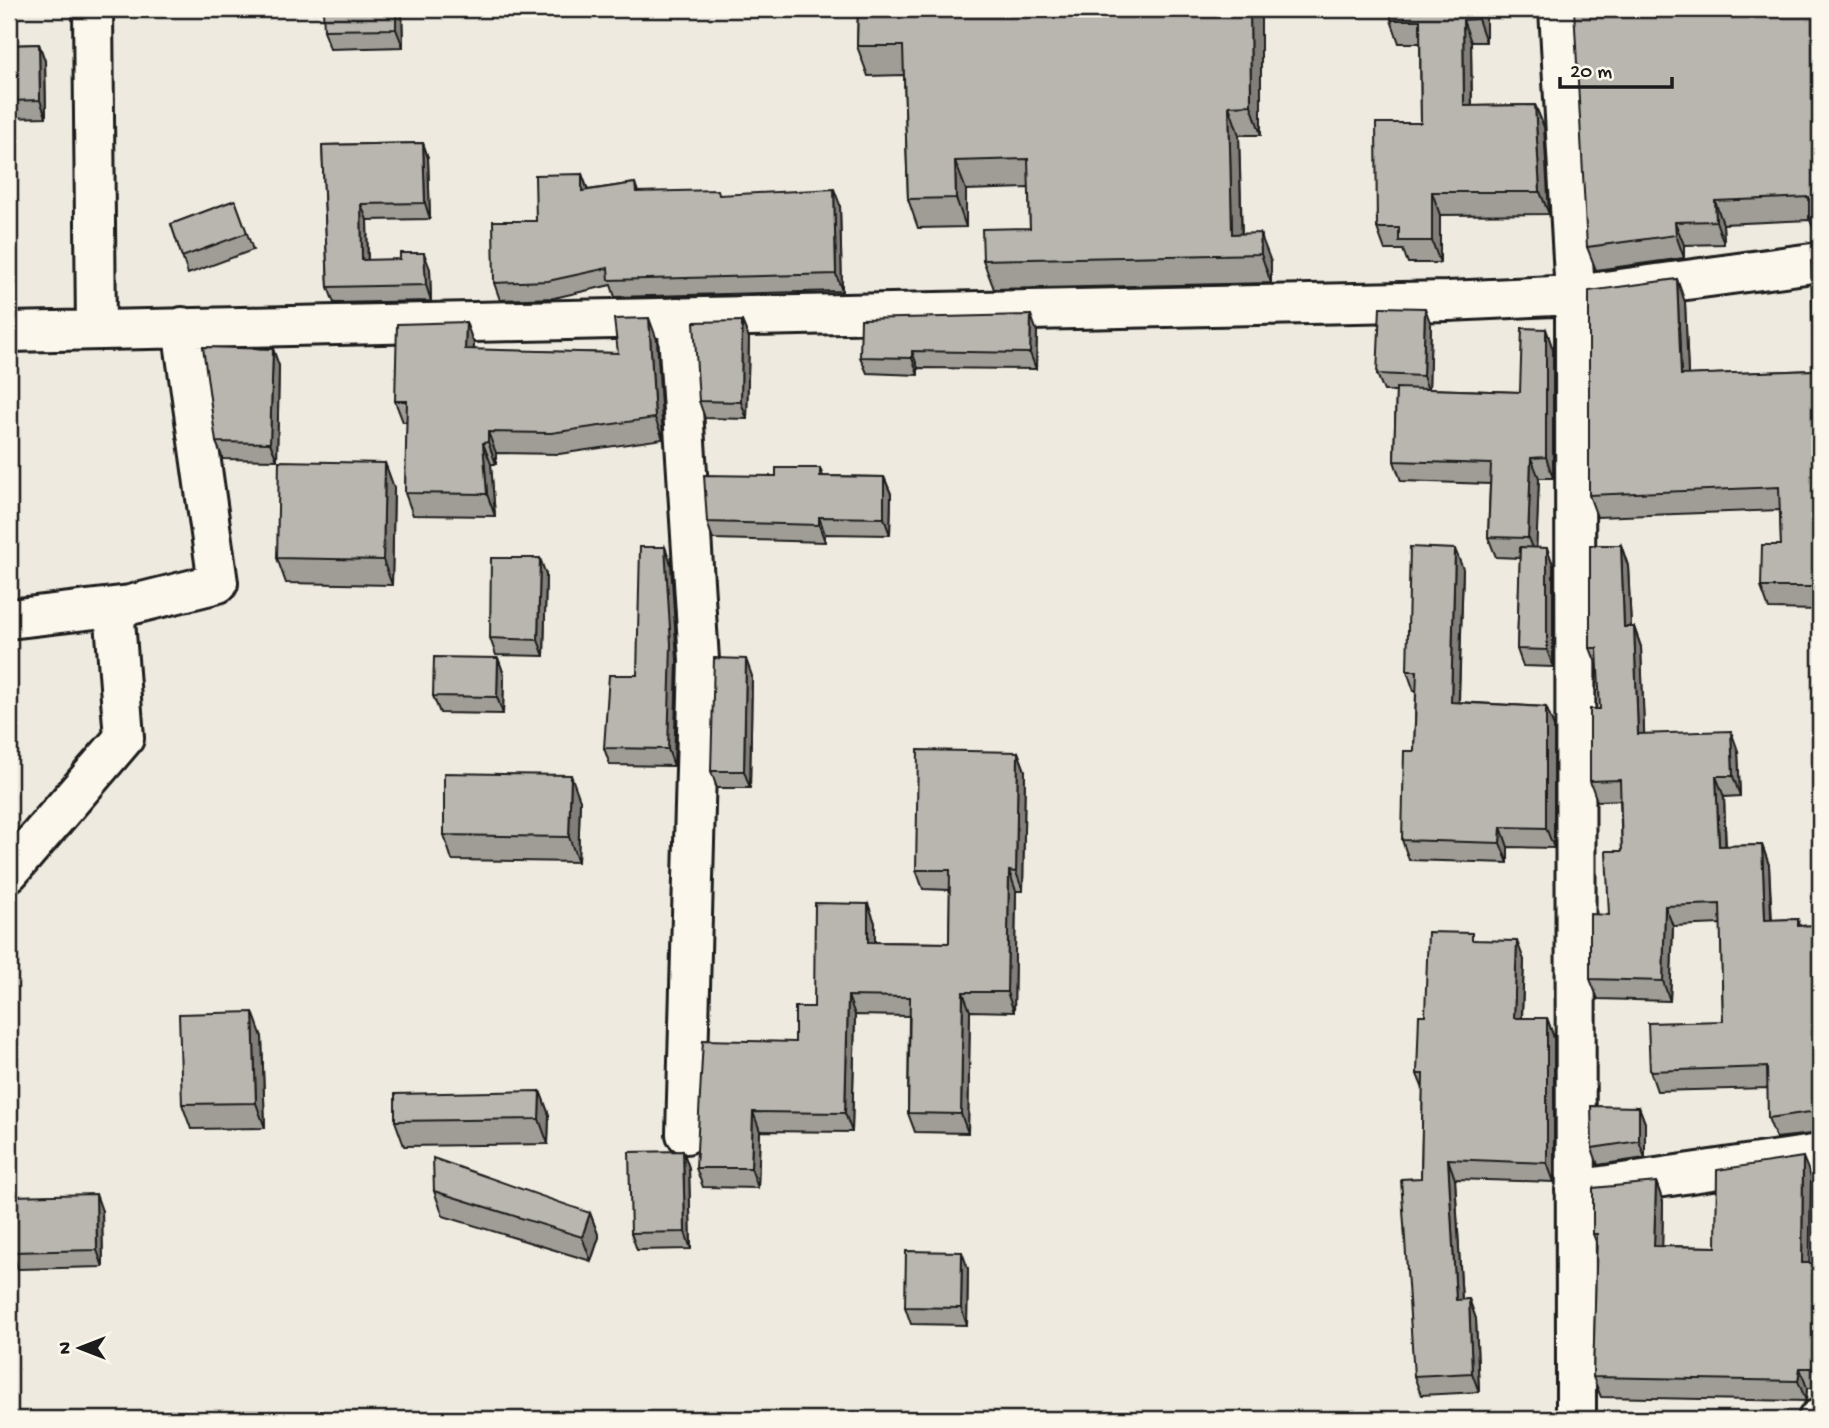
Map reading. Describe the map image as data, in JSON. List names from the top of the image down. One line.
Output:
{"scale_bar":"20 m","north":"left"}
